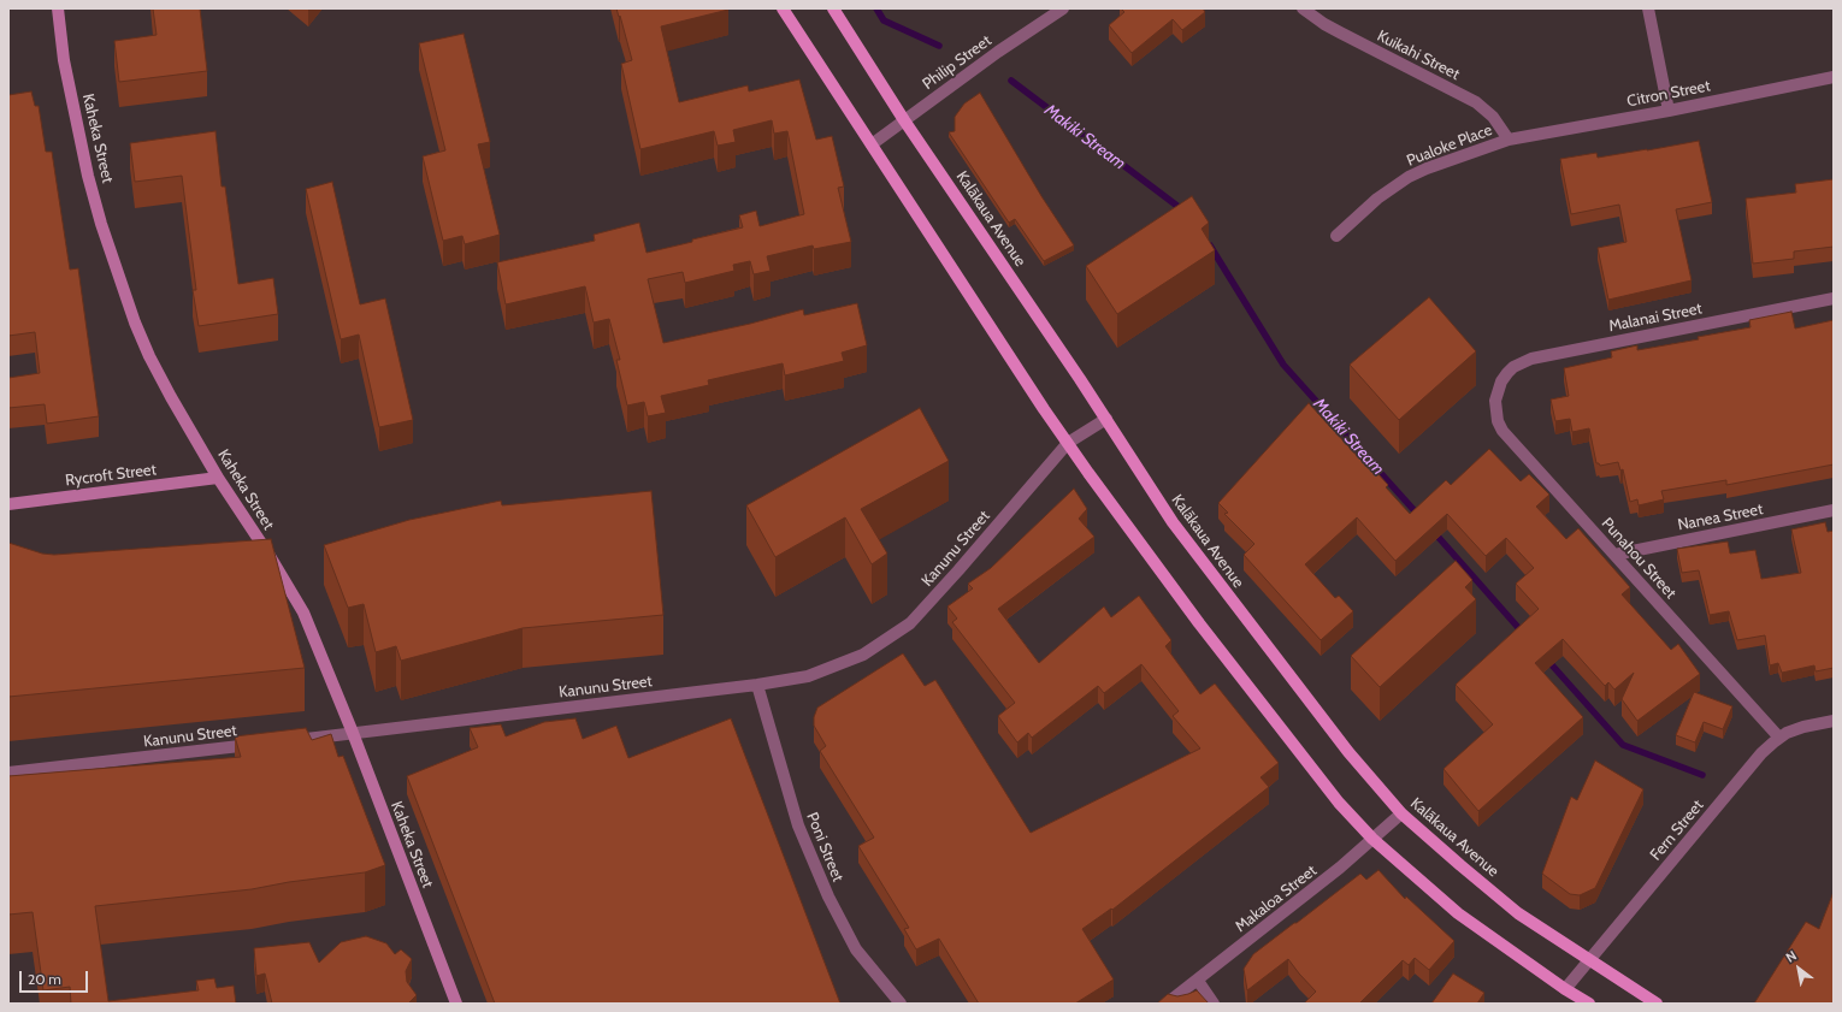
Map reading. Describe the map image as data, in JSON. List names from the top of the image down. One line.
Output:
{"streets":{"main road":["Kalākaua Avenue"],"street":["Kuikahi Street","Philip Street","Citron Street","Kaheka Street","Pualoke Place","Malanai Street","Rycroft Street","Nanea Street","Kanunu Street","Punahou Street","Fern Street","Poni Street","Makaloa Street"]},"crossings":[["Kuikahi Street","Citron Street"],["Kuikahi Street","Pualoke Place"],["Philip Street","Kalākaua Avenue"],["Citron Street","Pualoke Place"],["Kaheka Street","Rycroft Street"],["Kaheka Street","Kanunu Street"],["Kalākaua Avenue","Kanunu Street"],["Kalākaua Avenue","Fern Street"],["Kalākaua Avenue","Makaloa Street"],["Malanai Street","Punahou Street"],["Nanea Street","Punahou Street"],["Kanunu Street","Poni Street"],["Punahou Street","Fern Street"]],"water":["Makiki Stream"],"scale_bar":"20 m","north":"top left"}
